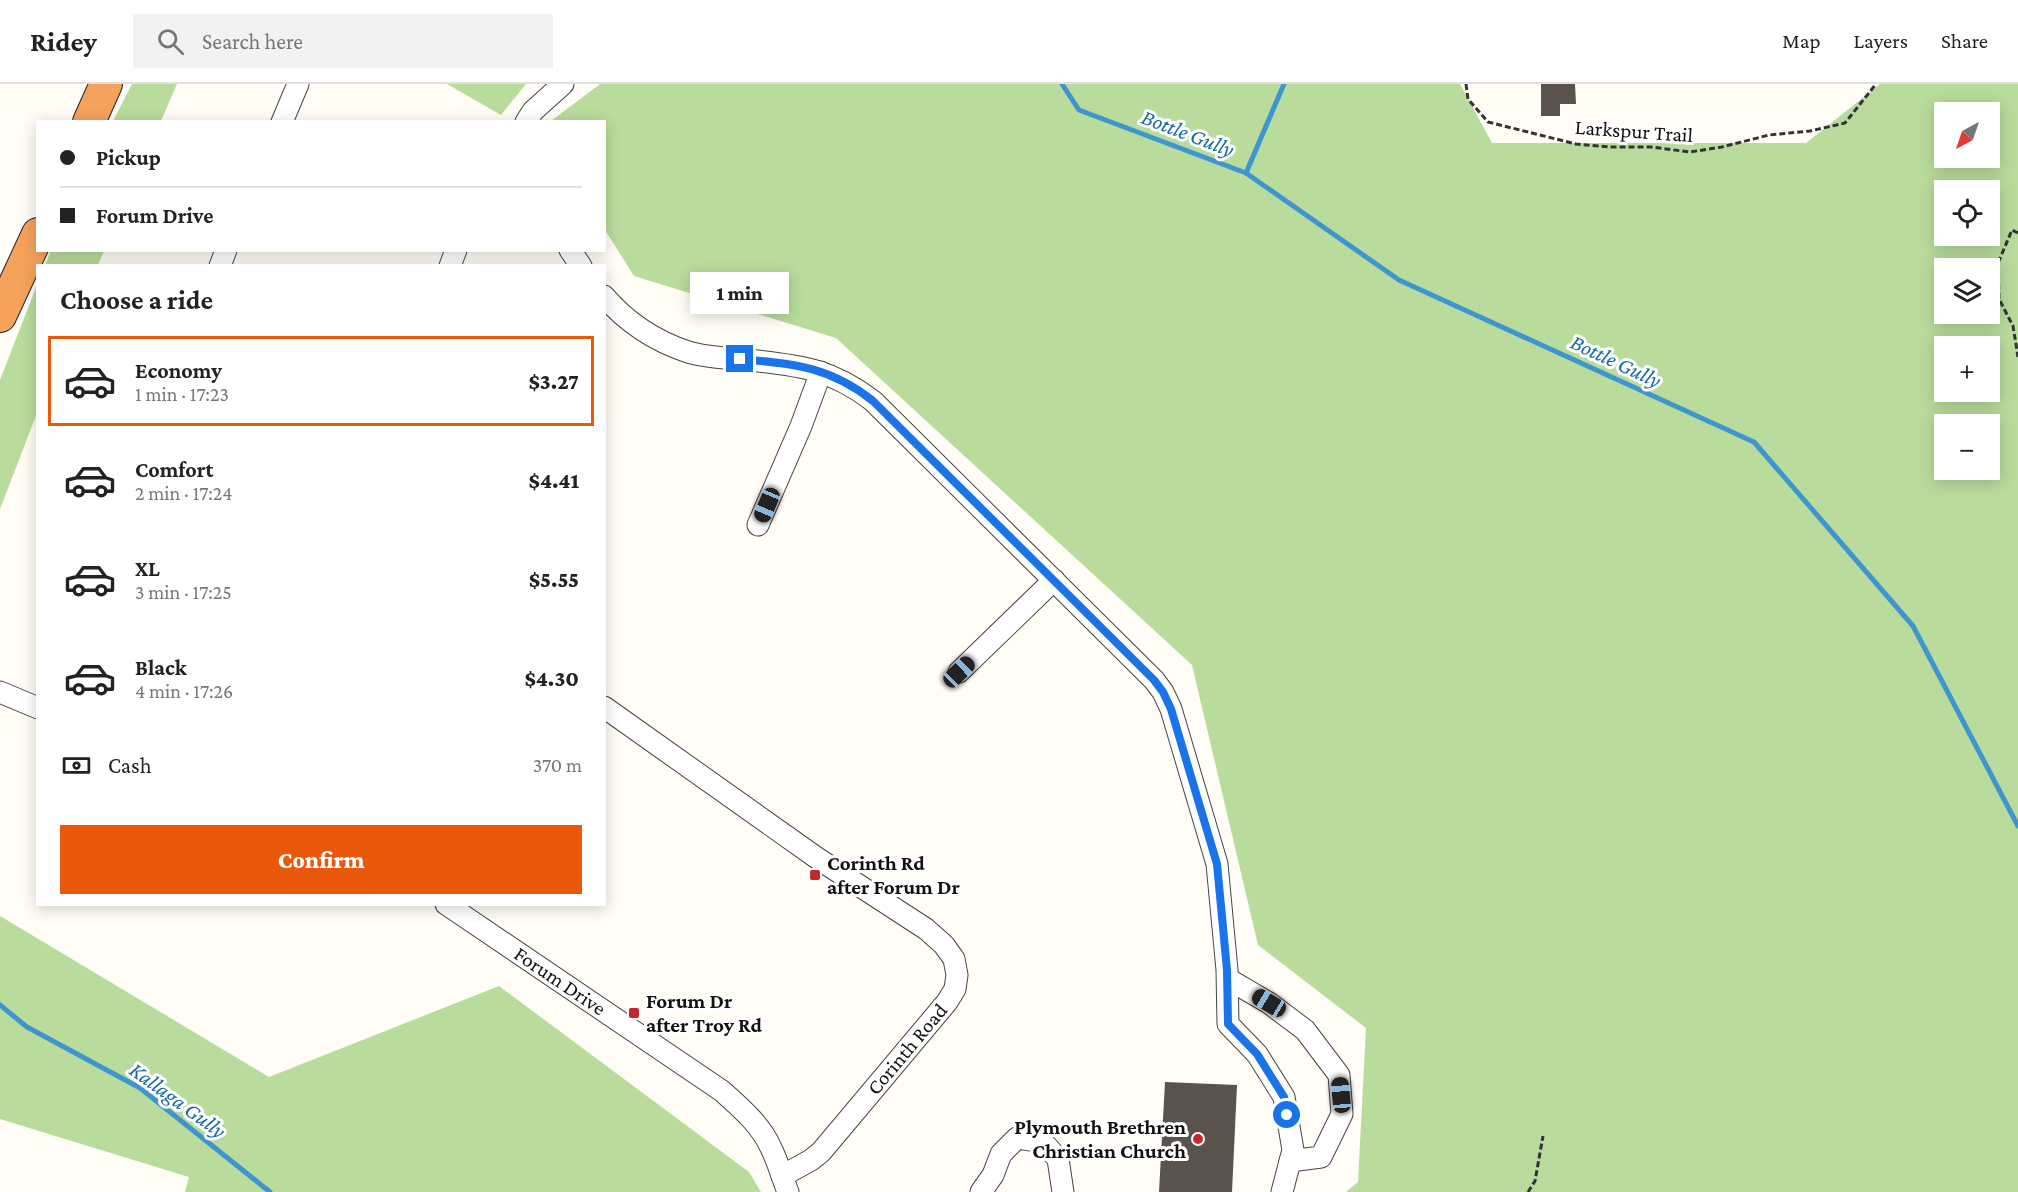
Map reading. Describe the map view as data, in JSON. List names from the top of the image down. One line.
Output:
{"streets":{"street":["Forum Drive","Corinth Road"],"path":["Larkspur Trail"]},"crossings":[["Forum Drive","Corinth Road"]],"water":["Bottle Gully","Kallaga Gully"],"places":{"transit":["Corinth Rd after Forum Dr","Forum Dr after Troy Rd"],"other":["Plymouth Brethren Christian Church"]},"north":"bottom left","page":{"header":"Ridey","search":"Search here","nav":["Map","Layers","Share"],"map_buttons":["+","−"],"banner":["Pickup","Forum Drive"],"heading":"Choose a ride","bubble":"1 min","list":[{"name":"Economy","note":"1 min · 17:23","value":"$3.27"},{"name":"Comfort","note":"2 min · 17:24","value":"$4.41"},{"name":"XL","note":"3 min · 17:25","value":"$5.55"},{"name":"Black","note":"4 min · 17:26","value":"$4.30"}],"pay":["Cash","370 m"],"buttons":"Confirm"}}
